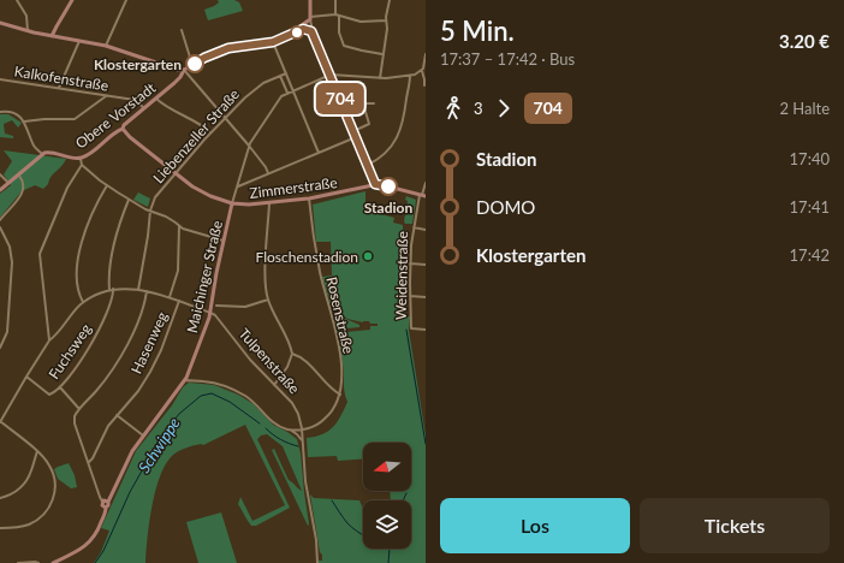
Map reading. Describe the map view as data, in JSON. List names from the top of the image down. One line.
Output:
{"streets":{"main road":["Obere Vorstadt","Zimmerstraße","Maichinger Straße"],"street":["Kalkofenstraße","Liebenzeller Straße","Weidenstraße","Rosenstraße","Hasenweg","Fuchsweg","Tulpenstraße"]},"crossings":[["Kalkofenstraße","Obere Vorstadt"],["Obere Vorstadt","Zimmerstraße"],["Liebenzeller Straße","Zimmerstraße"],["Zimmerstraße","Maichinger Straße"],["Zimmerstraße","Rosenstraße"],["Maichinger Straße","Rosenstraße"],["Maichinger Straße","Tulpenstraße"],["Rosenstraße","Tulpenstraße"]],"water":["Schwippe"],"places":["Klostergarten","Stadion","Floschenstadion"],"lines":["bus line 704"],"north":"left","page":{"on_map":"704","heading":["5 Min.","17:37 – 17:42 · Bus","3.20 €"],"legs":["3","704","2 Halte"],"list":[{"name":"Stadion","value":"17:40"},{"name":"DOMO","value":"17:41"},{"name":"Klostergarten","value":"17:42"}],"buttons":["Los","Tickets"]}}
